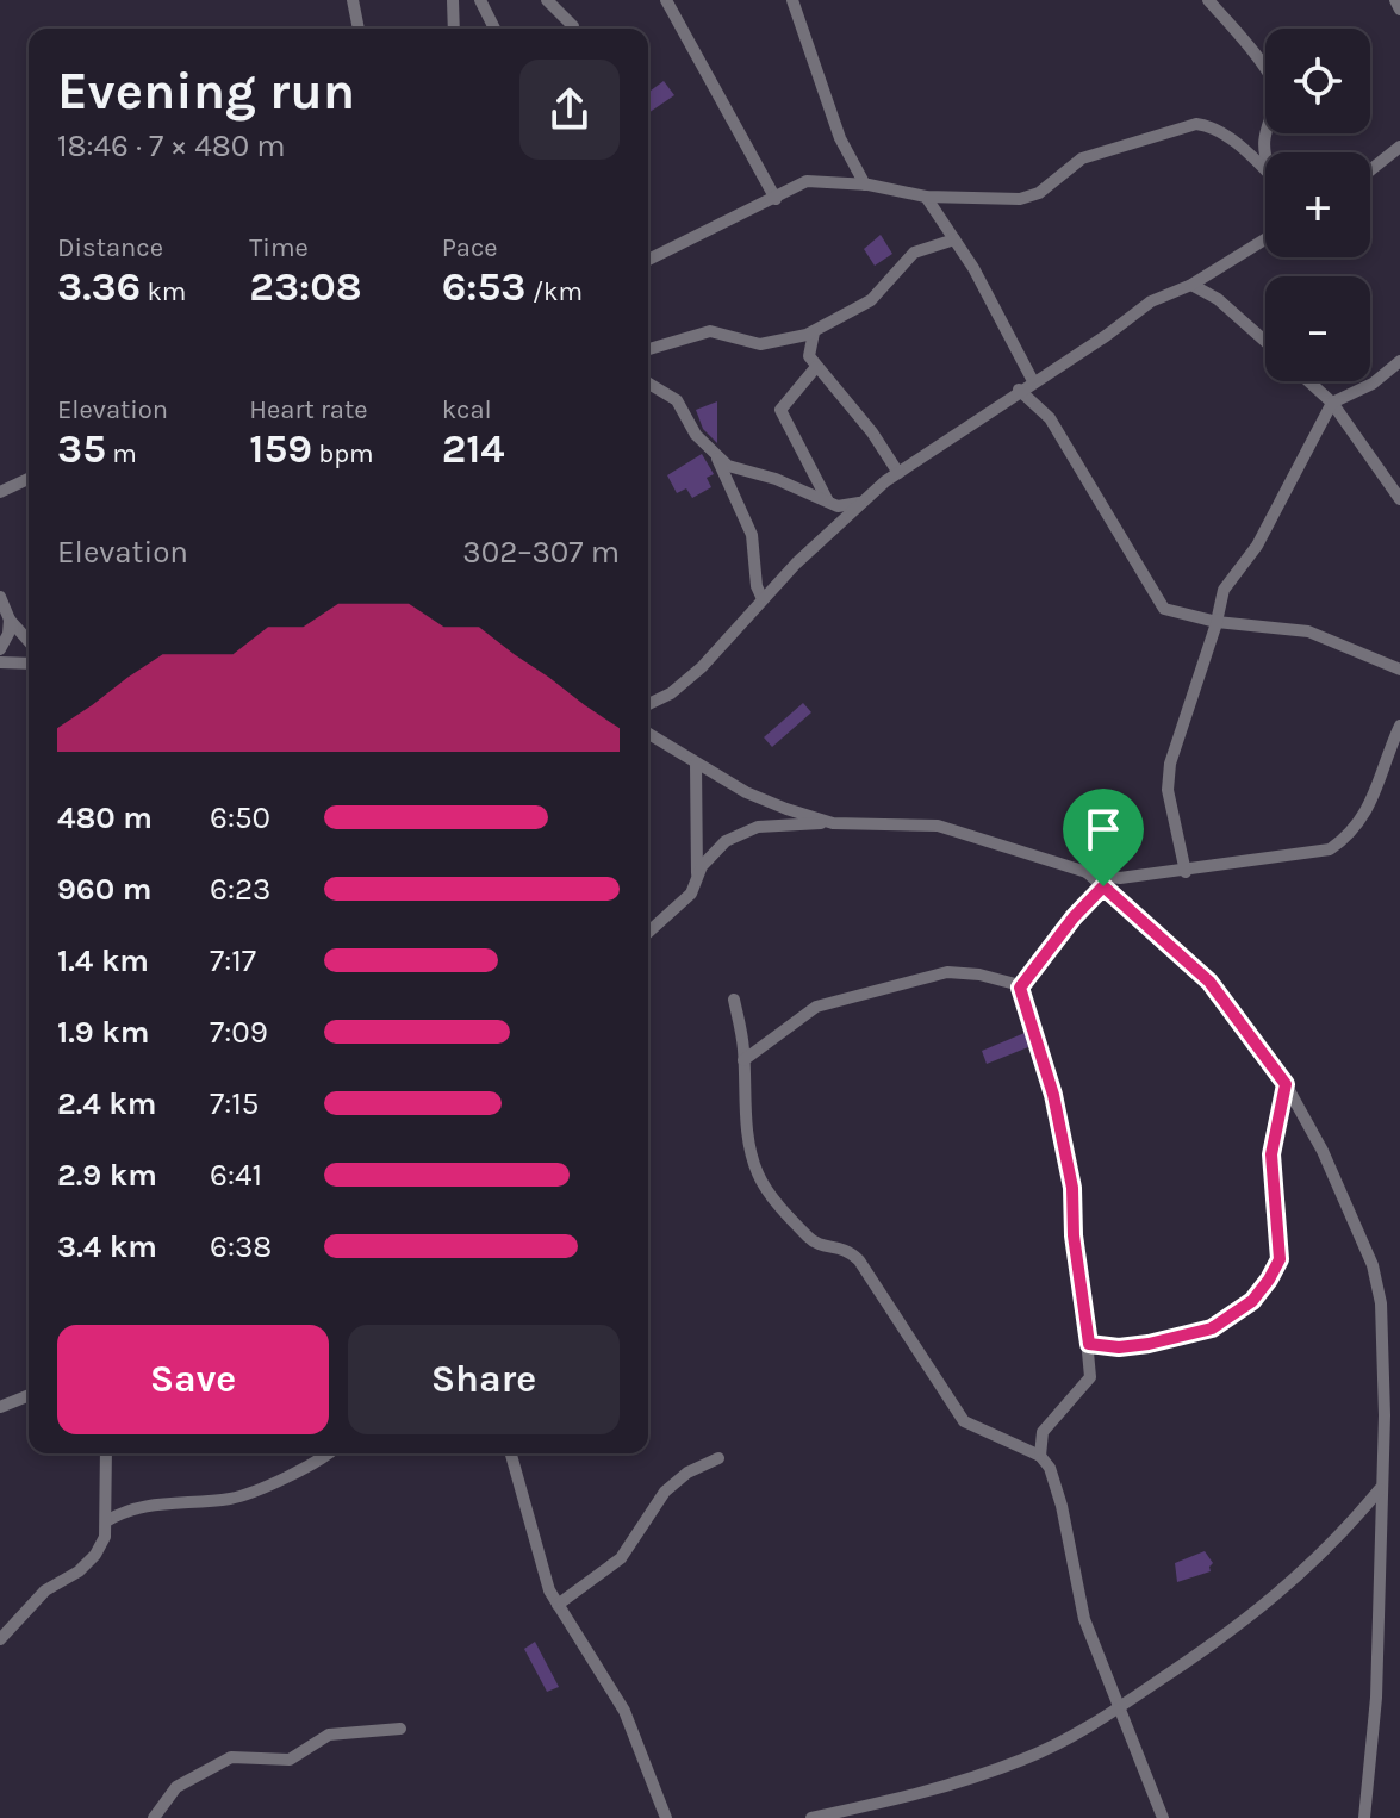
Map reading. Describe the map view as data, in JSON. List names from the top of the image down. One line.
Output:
{"page":{"map_buttons":["+","−"],"heading":["Evening run","18:46 · 7 × 480 m"],"stats":[["Distance","3.36 km"],["Time","23:08"],["Pace","6:53 /km"],["Elevation","35 m"],["Heart rate","159 bpm"],["kcal","214"]],"chart":["Elevation","302–307 m"],"list":[{"name":"480 m","note":"6:50"},{"name":"960 m","note":"6:23"},{"name":"1.4 km","note":"7:17"},{"name":"1.9 km","note":"7:09"},{"name":"2.4 km","note":"7:15"},{"name":"2.9 km","note":"6:41"},{"name":"3.4 km","note":"6:38"}],"buttons":["Save","Share"]}}
